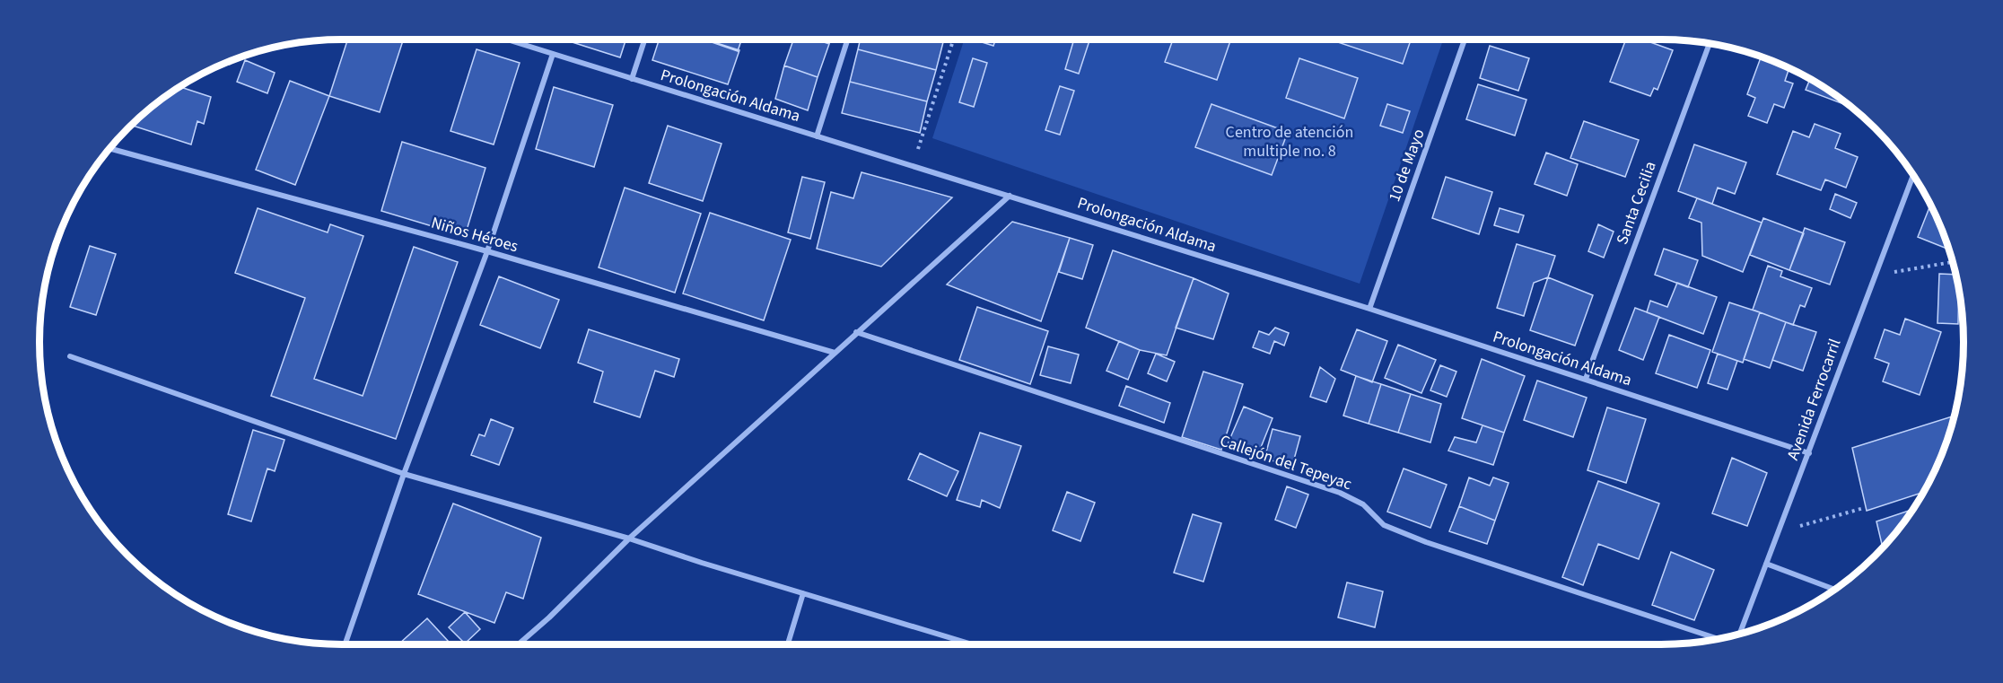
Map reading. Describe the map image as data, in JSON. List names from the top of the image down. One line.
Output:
{"streets":{"street":["Prolongación Aldama","10 de Mayo","Santa Cecilia","Niños Héroes","Avenida Ferrocarril","Callejón del Tepeyac"]},"crossings":[["Prolongación Aldama","10 de Mayo"],["Prolongación Aldama","Santa Cecilia"],["Prolongación Aldama","Avenida Ferrocarril"]],"parks":["Centro de atención multiple no. 8"]}
